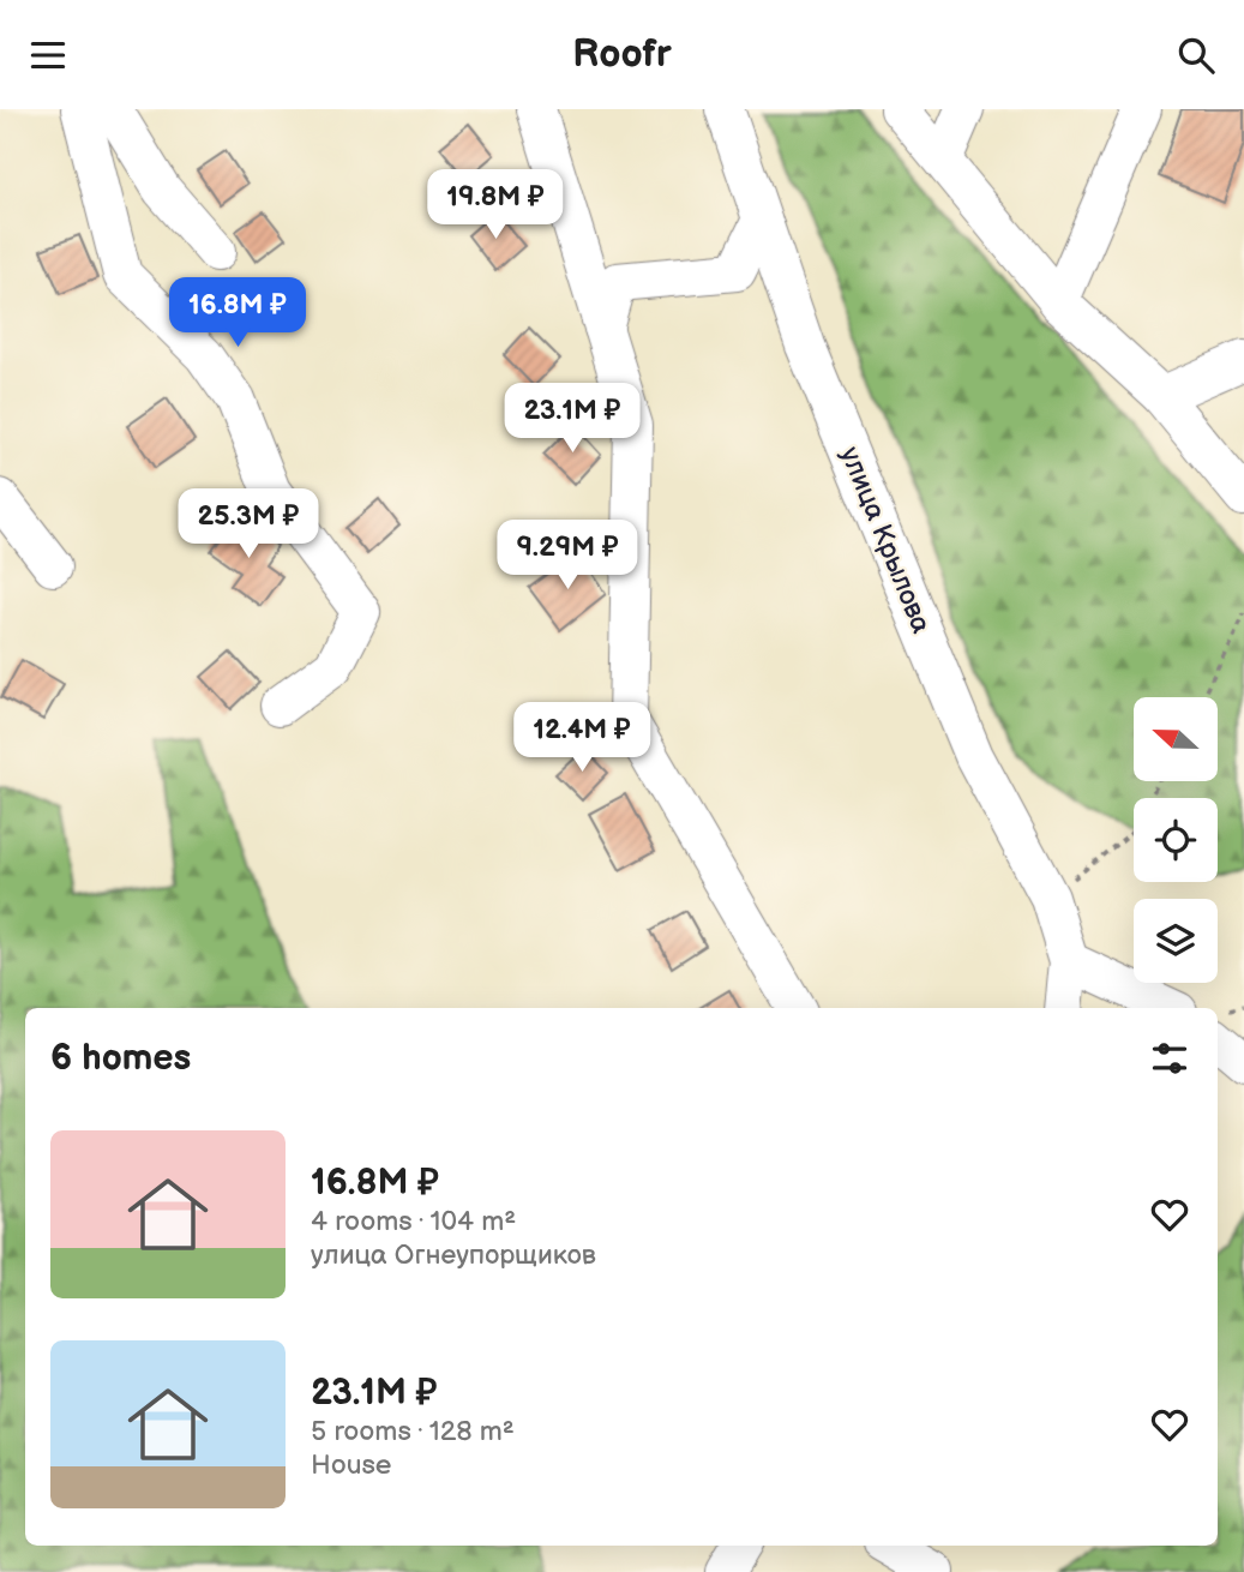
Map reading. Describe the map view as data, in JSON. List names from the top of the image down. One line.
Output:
{"streets":{"street":["улица Крылова"]},"north":"left","page":{"header":"Roofr","price":["19.8M ₽","16.8M ₽","23.1M ₽","25.3M ₽","9.29M ₽","12.4M ₽"],"heading":"6 homes","list":[{"name":"16.8M ₽","note":"4 rooms · 104 m² · улица Огнеупорщиков"},{"name":"23.1M ₽","note":"5 rooms · 128 m² · House"}]}}
